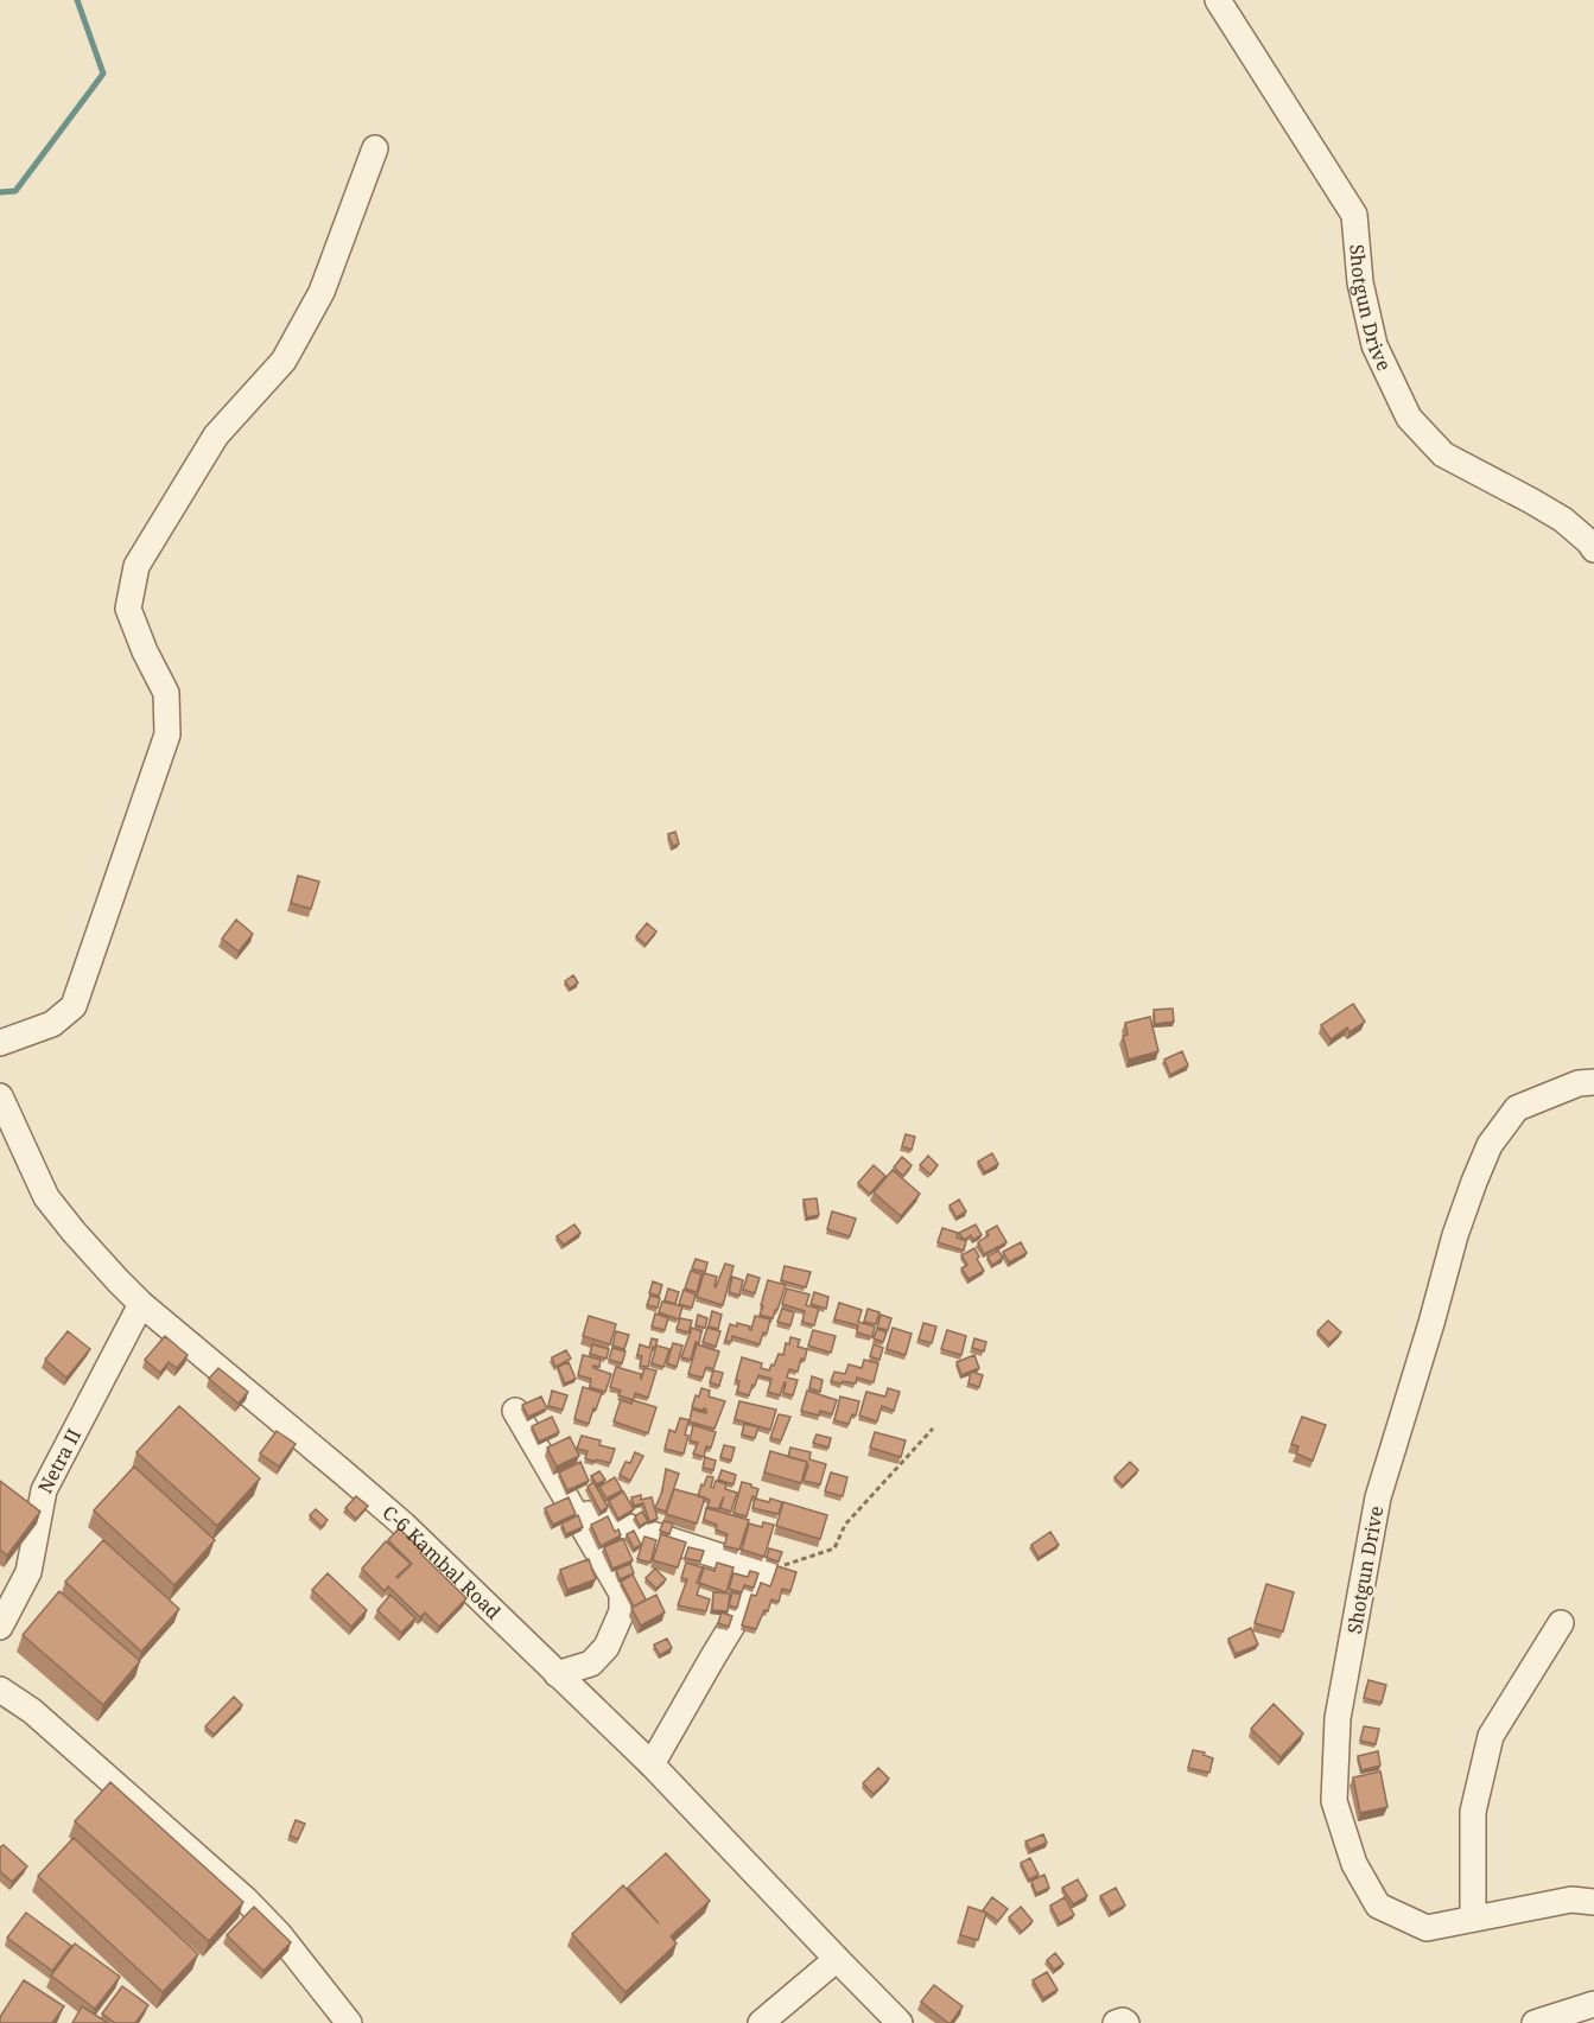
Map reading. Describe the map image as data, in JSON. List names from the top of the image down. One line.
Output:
{"streets":{"street":["Shotgun Drive","Netra II","C-6 Kambal Road"]},"crossings":[["Netra II","C-6 Kambal Road"]]}
